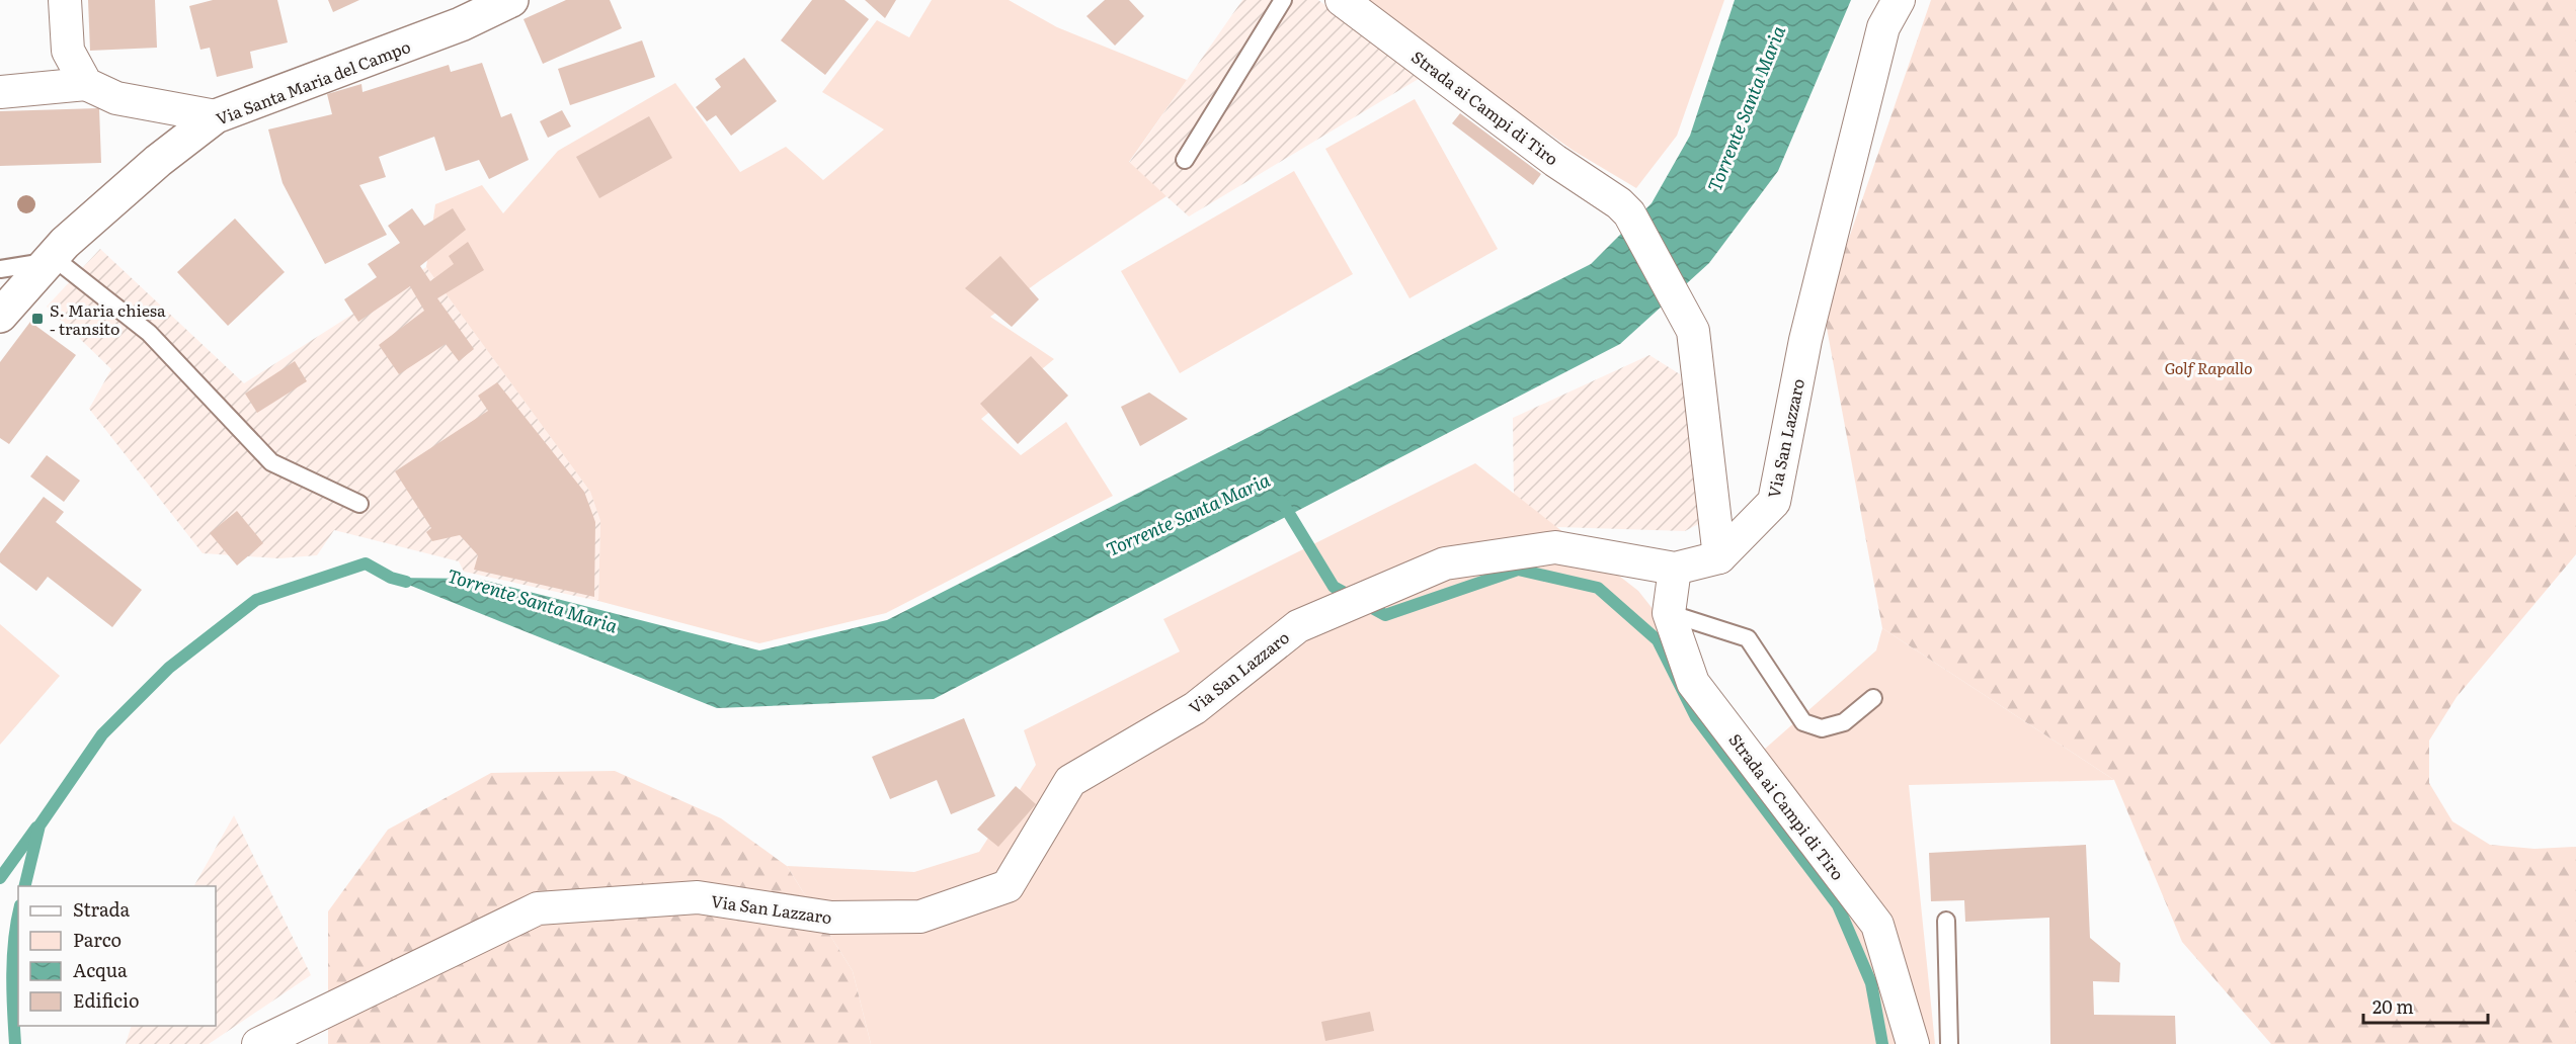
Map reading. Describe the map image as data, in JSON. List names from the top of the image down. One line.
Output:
{"streets":{"street":["Via Santa Maria del Campo","Strada ai Campi di Tiro","Via San Lazzaro"]},"crossings":[["Strada ai Campi di Tiro","Via San Lazzaro"]],"water":["Torrente Santa Maria"],"parks":["Golf Rapallo"],"places":{"transit":["S. Maria chiesa - transito"]},"legend":["Strada","Parco","Acqua","Edificio"],"scale_bar":"20 m"}
